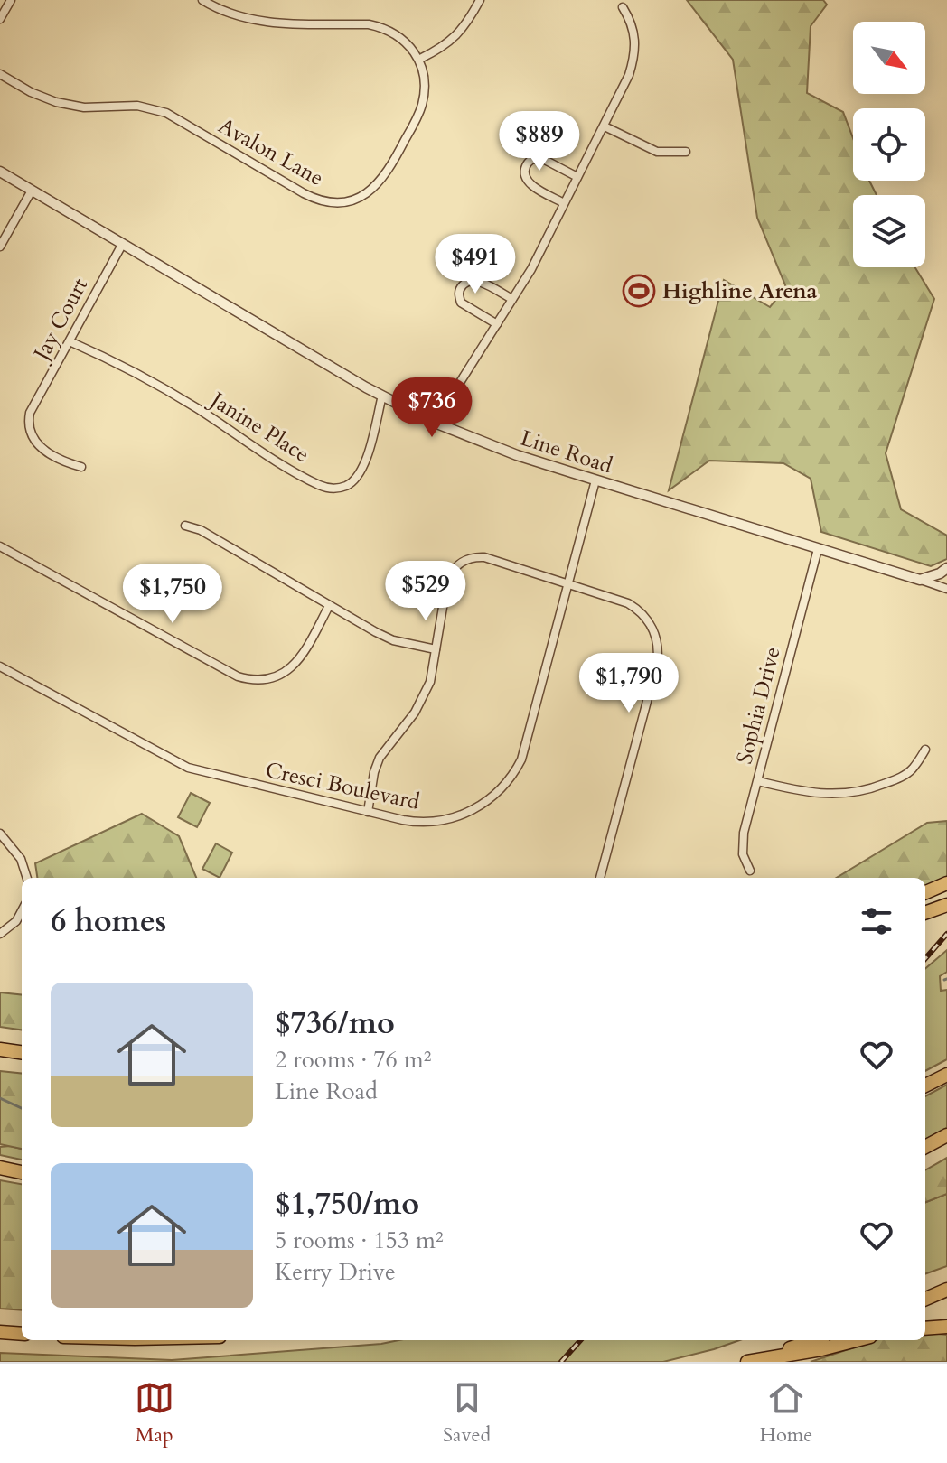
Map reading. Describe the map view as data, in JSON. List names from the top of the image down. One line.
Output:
{"streets":{"street":["Avalon Lane","Jay Court","Janine Place","Line Road","Sophia Drive","Cresci Boulevard"]},"crossings":[["Jay Court","Janine Place"],["Jay Court","Line Road"],["Janine Place","Line Road"],["Line Road","Sophia Drive"],["Line Road","Cresci Boulevard"]],"places":{"sports":["Highline Arena"]},"north":"bottom right","page":{"price":["$889","$491","$736","$529","$1,750","$1,790"],"heading":"6 homes","list":[{"name":"$736/mo","note":"2 rooms · 76 m² · Line Road"},{"name":"$1,750/mo","note":"5 rooms · 153 m² · Kerry Drive"}],"tabs":["Map","Saved","Home"]}}
